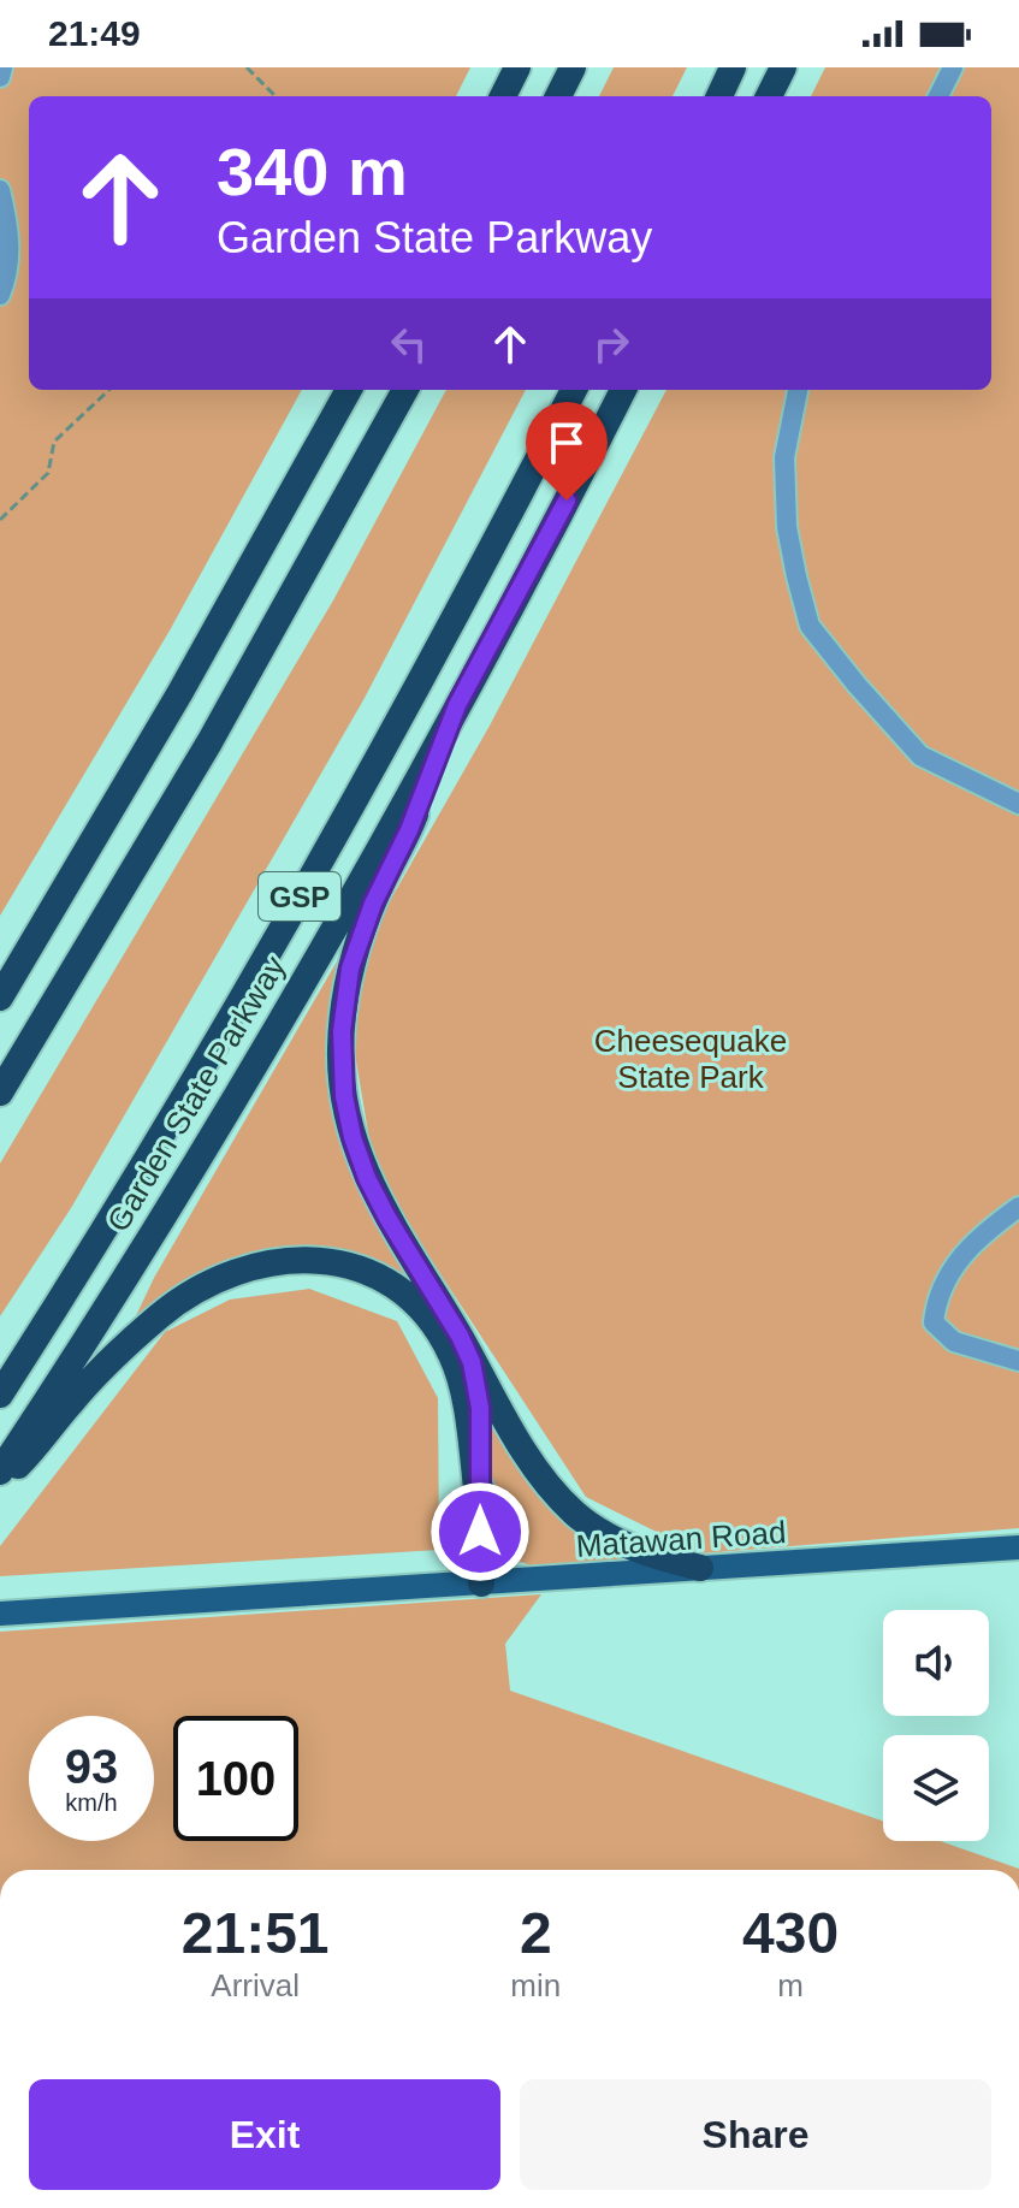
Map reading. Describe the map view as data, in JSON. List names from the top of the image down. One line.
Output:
{"streets":{"highway":["GSP","Garden State Parkway"],"main road":["Matawan Road"]},"parks":["Cheesequake State Park"],"page":{"status":"21:49","turn":["340 m","Garden State Parkway"],"speed":"93 km/h","limit":"100","eta":["21:51","Arrival","2","min","430","m"],"buttons":["Exit","Share"]}}
